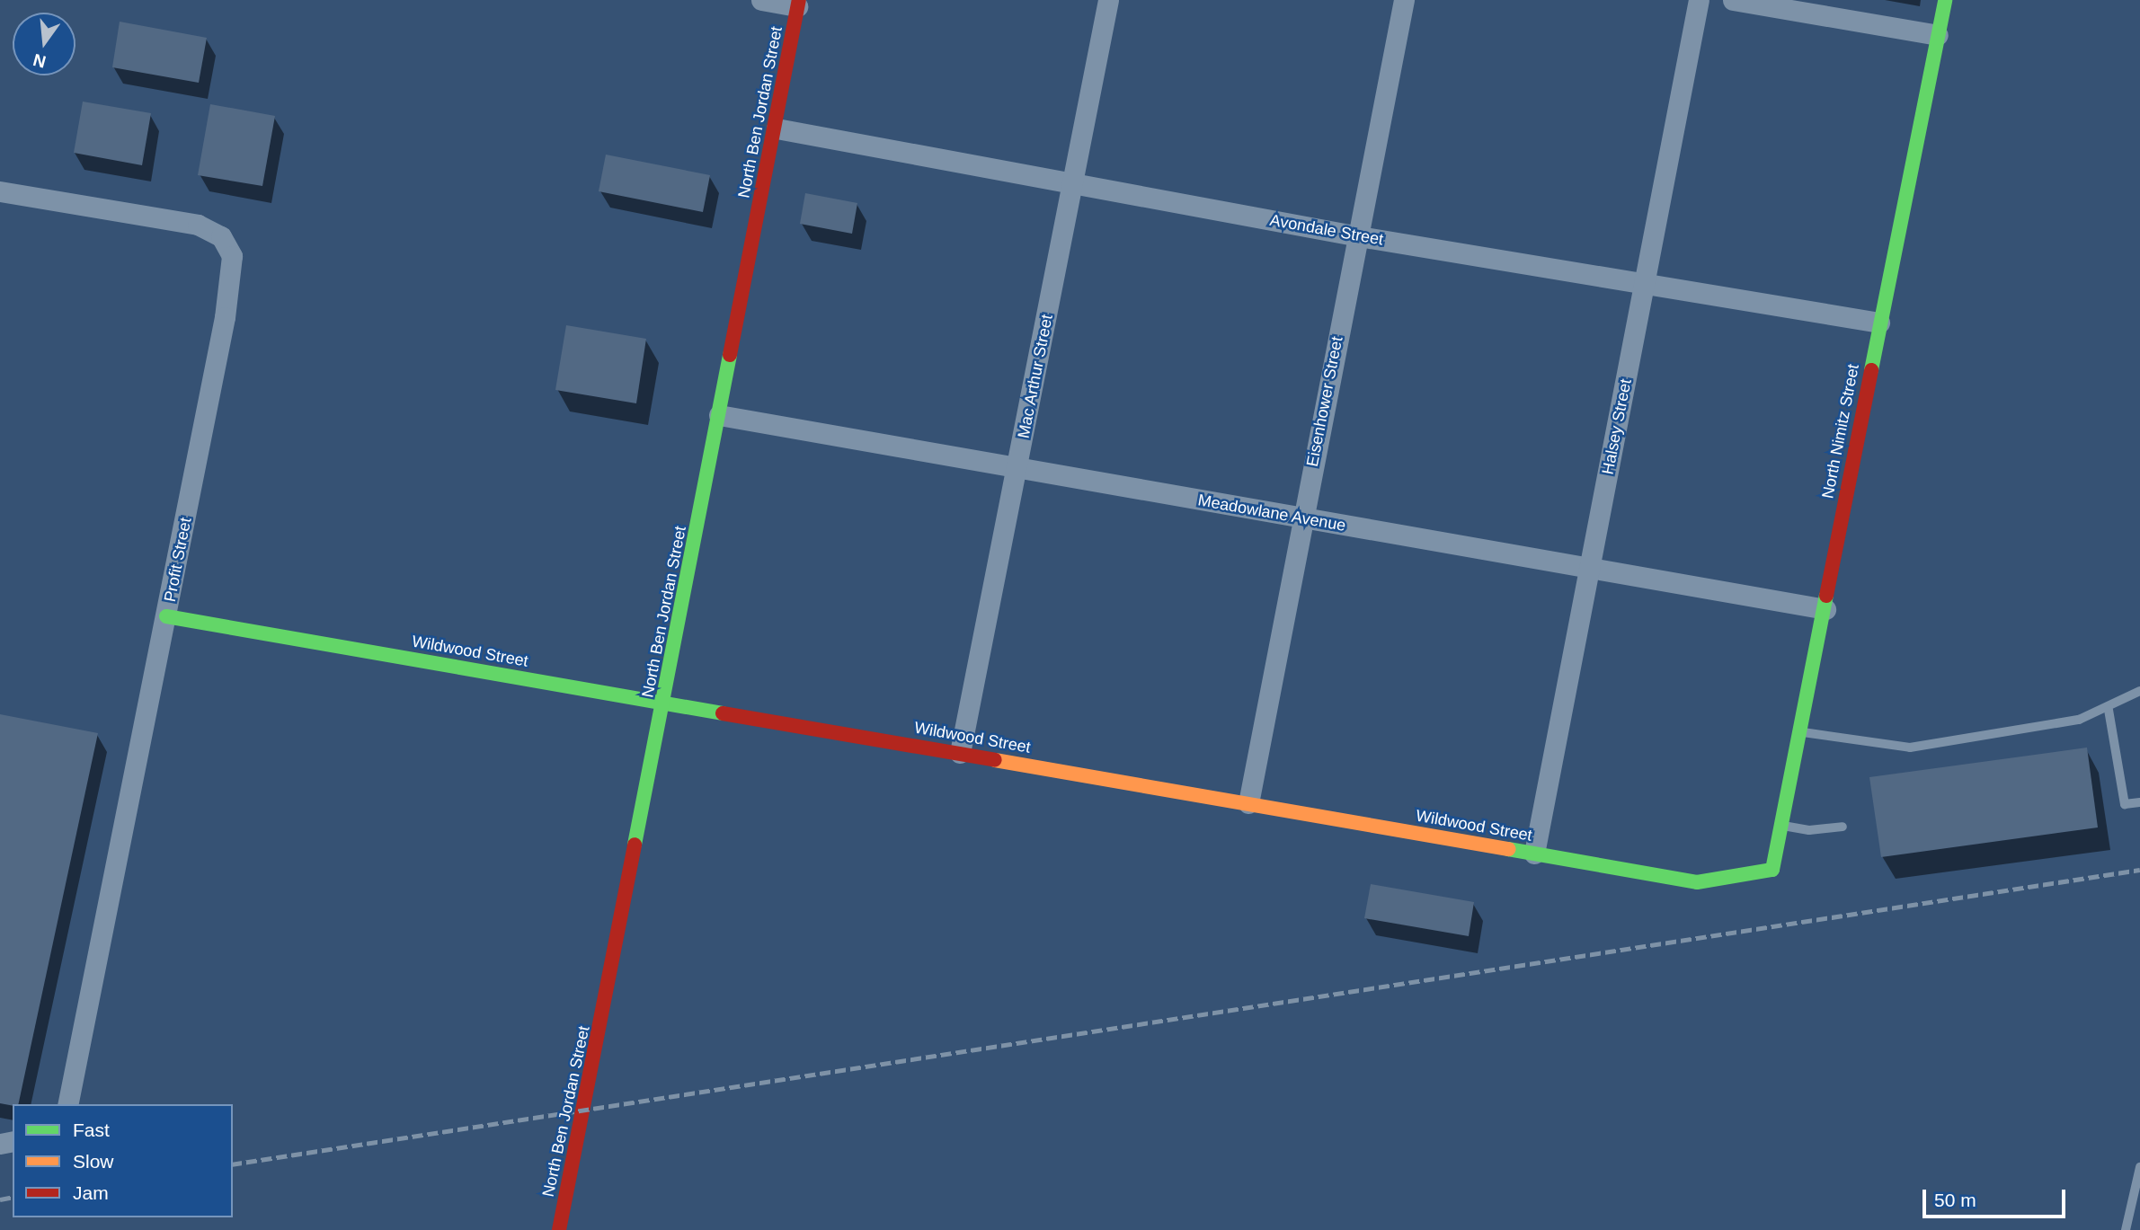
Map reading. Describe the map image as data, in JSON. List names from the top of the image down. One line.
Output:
{"streets":{"street":["North Ben Jordan Street","Avondale Street","Mac Arthur Street","Eisenhower Street","Halsey Street","North Nimitz Street","Meadowlane Avenue","Profit Street","Wildwood Street"]},"crossings":[["North Ben Jordan Street","Avondale Street"],["North Ben Jordan Street","Meadowlane Avenue"],["North Ben Jordan Street","Wildwood Street"],["Avondale Street","Mac Arthur Street"],["Avondale Street","Eisenhower Street"],["Avondale Street","Halsey Street"],["Avondale Street","North Nimitz Street"],["Mac Arthur Street","Meadowlane Avenue"],["Mac Arthur Street","Wildwood Street"],["Eisenhower Street","Meadowlane Avenue"],["Eisenhower Street","Wildwood Street"],["Halsey Street","Meadowlane Avenue"],["Halsey Street","Wildwood Street"],["North Nimitz Street","Meadowlane Avenue"],["North Nimitz Street","Wildwood Street"],["Profit Street","Wildwood Street"]],"legend":["Fast","Slow","Jam"],"scale_bar":"50 m","north":"bottom"}
